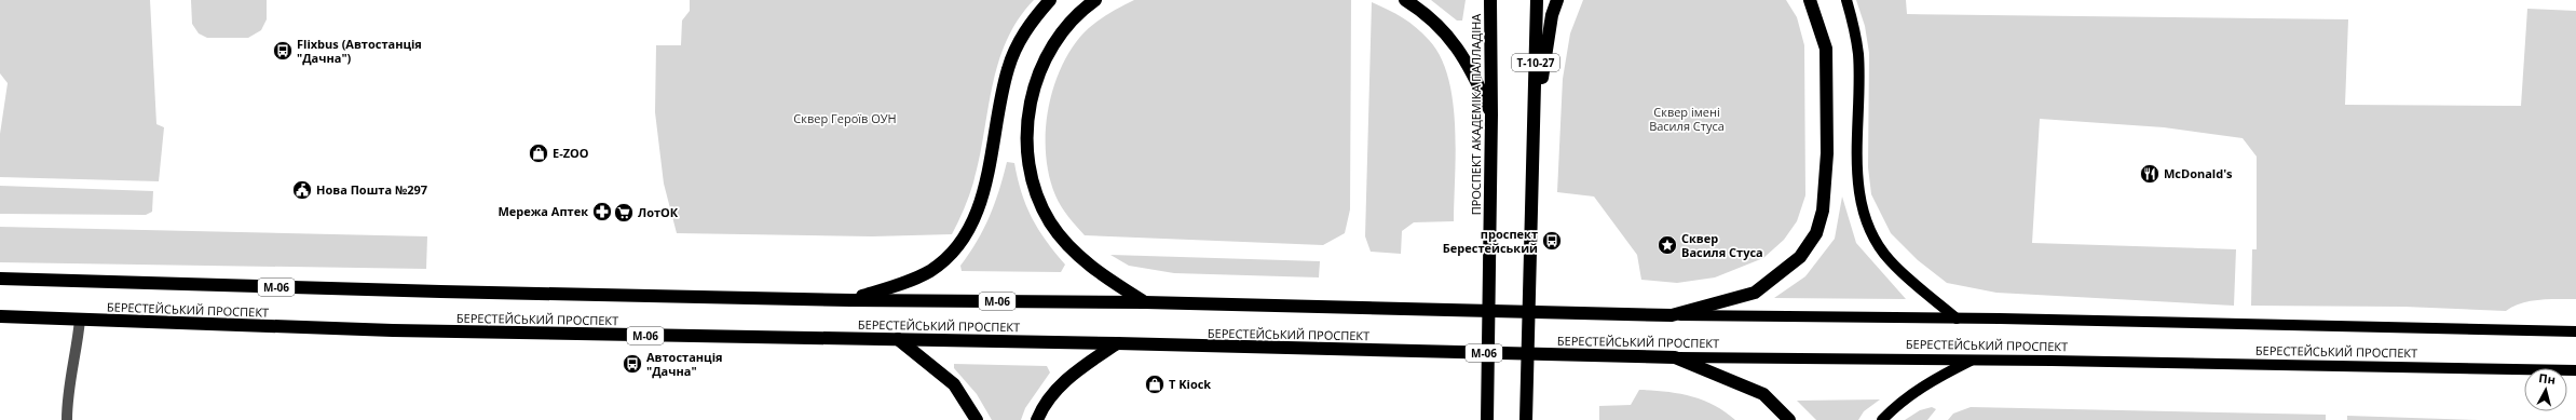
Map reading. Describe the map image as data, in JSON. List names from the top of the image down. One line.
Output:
{"streets":{"highway":["Т-10-27","ПРОСПЕКТ АКАДЕМІКА ПАЛЛАДІНА","М-06","БЕРЕСТЕЙСЬКИЙ ПРОСПЕКТ"]},"parks":["Сквер імені Василя Стуса","Сквер Героїв ОУН"],"places":{"bus stop":["Flixbus (Автостанція \"Дачна\")","проспект Берестейський","Автостанція \"Дачна\""],"shop":["E-ZOO","T Kiock"],"restaurant":["McDonald's"],"public building":["Нова Пошта №297"],"pharmacy":["Мережа Аптек"],"supermarket":["ЛотОК"],"place":["Сквер Василя Стуса"]},"north":"top"}
